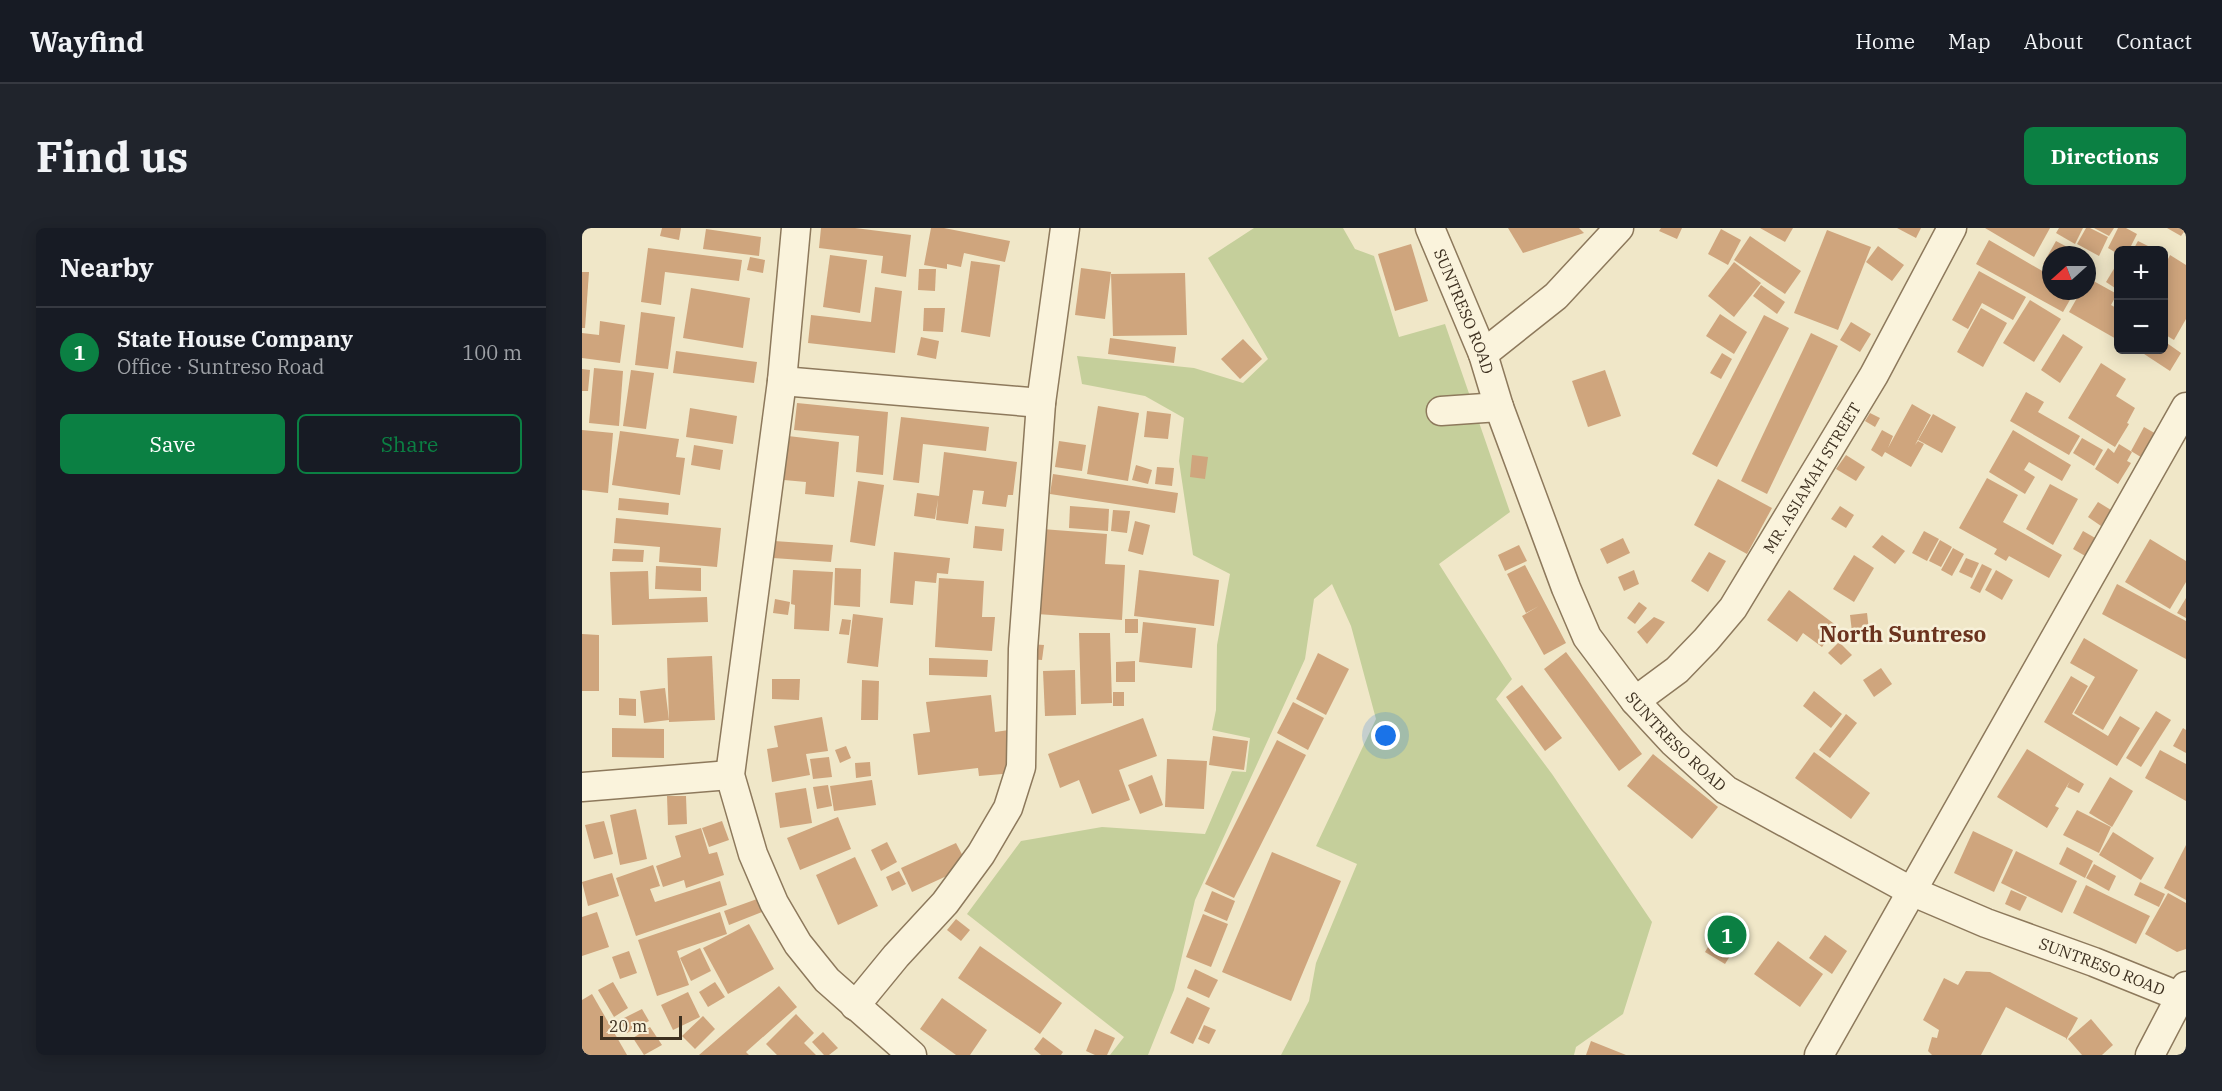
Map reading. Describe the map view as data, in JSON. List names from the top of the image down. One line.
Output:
{"streets":{"street":["SUNTRESO ROAD","MR. ASIAMAH STREET"]},"crossings":[["SUNTRESO ROAD","MR. ASIAMAH STREET"]],"districts":["North Suntreso"],"scale_bar":"20 m","north":"left","page":{"header":"Wayfind","nav":["Home","Map","About","Contact"],"buttons":["Directions",["Save","Share"]],"title":"Find us","heading":"Nearby","map_buttons":["+","−"],"list":[{"mark":"1","name":"State House Company","note":"Office · Suntreso Road","value":"100 m"}],"pins":"1","scale":"20 m"}}
